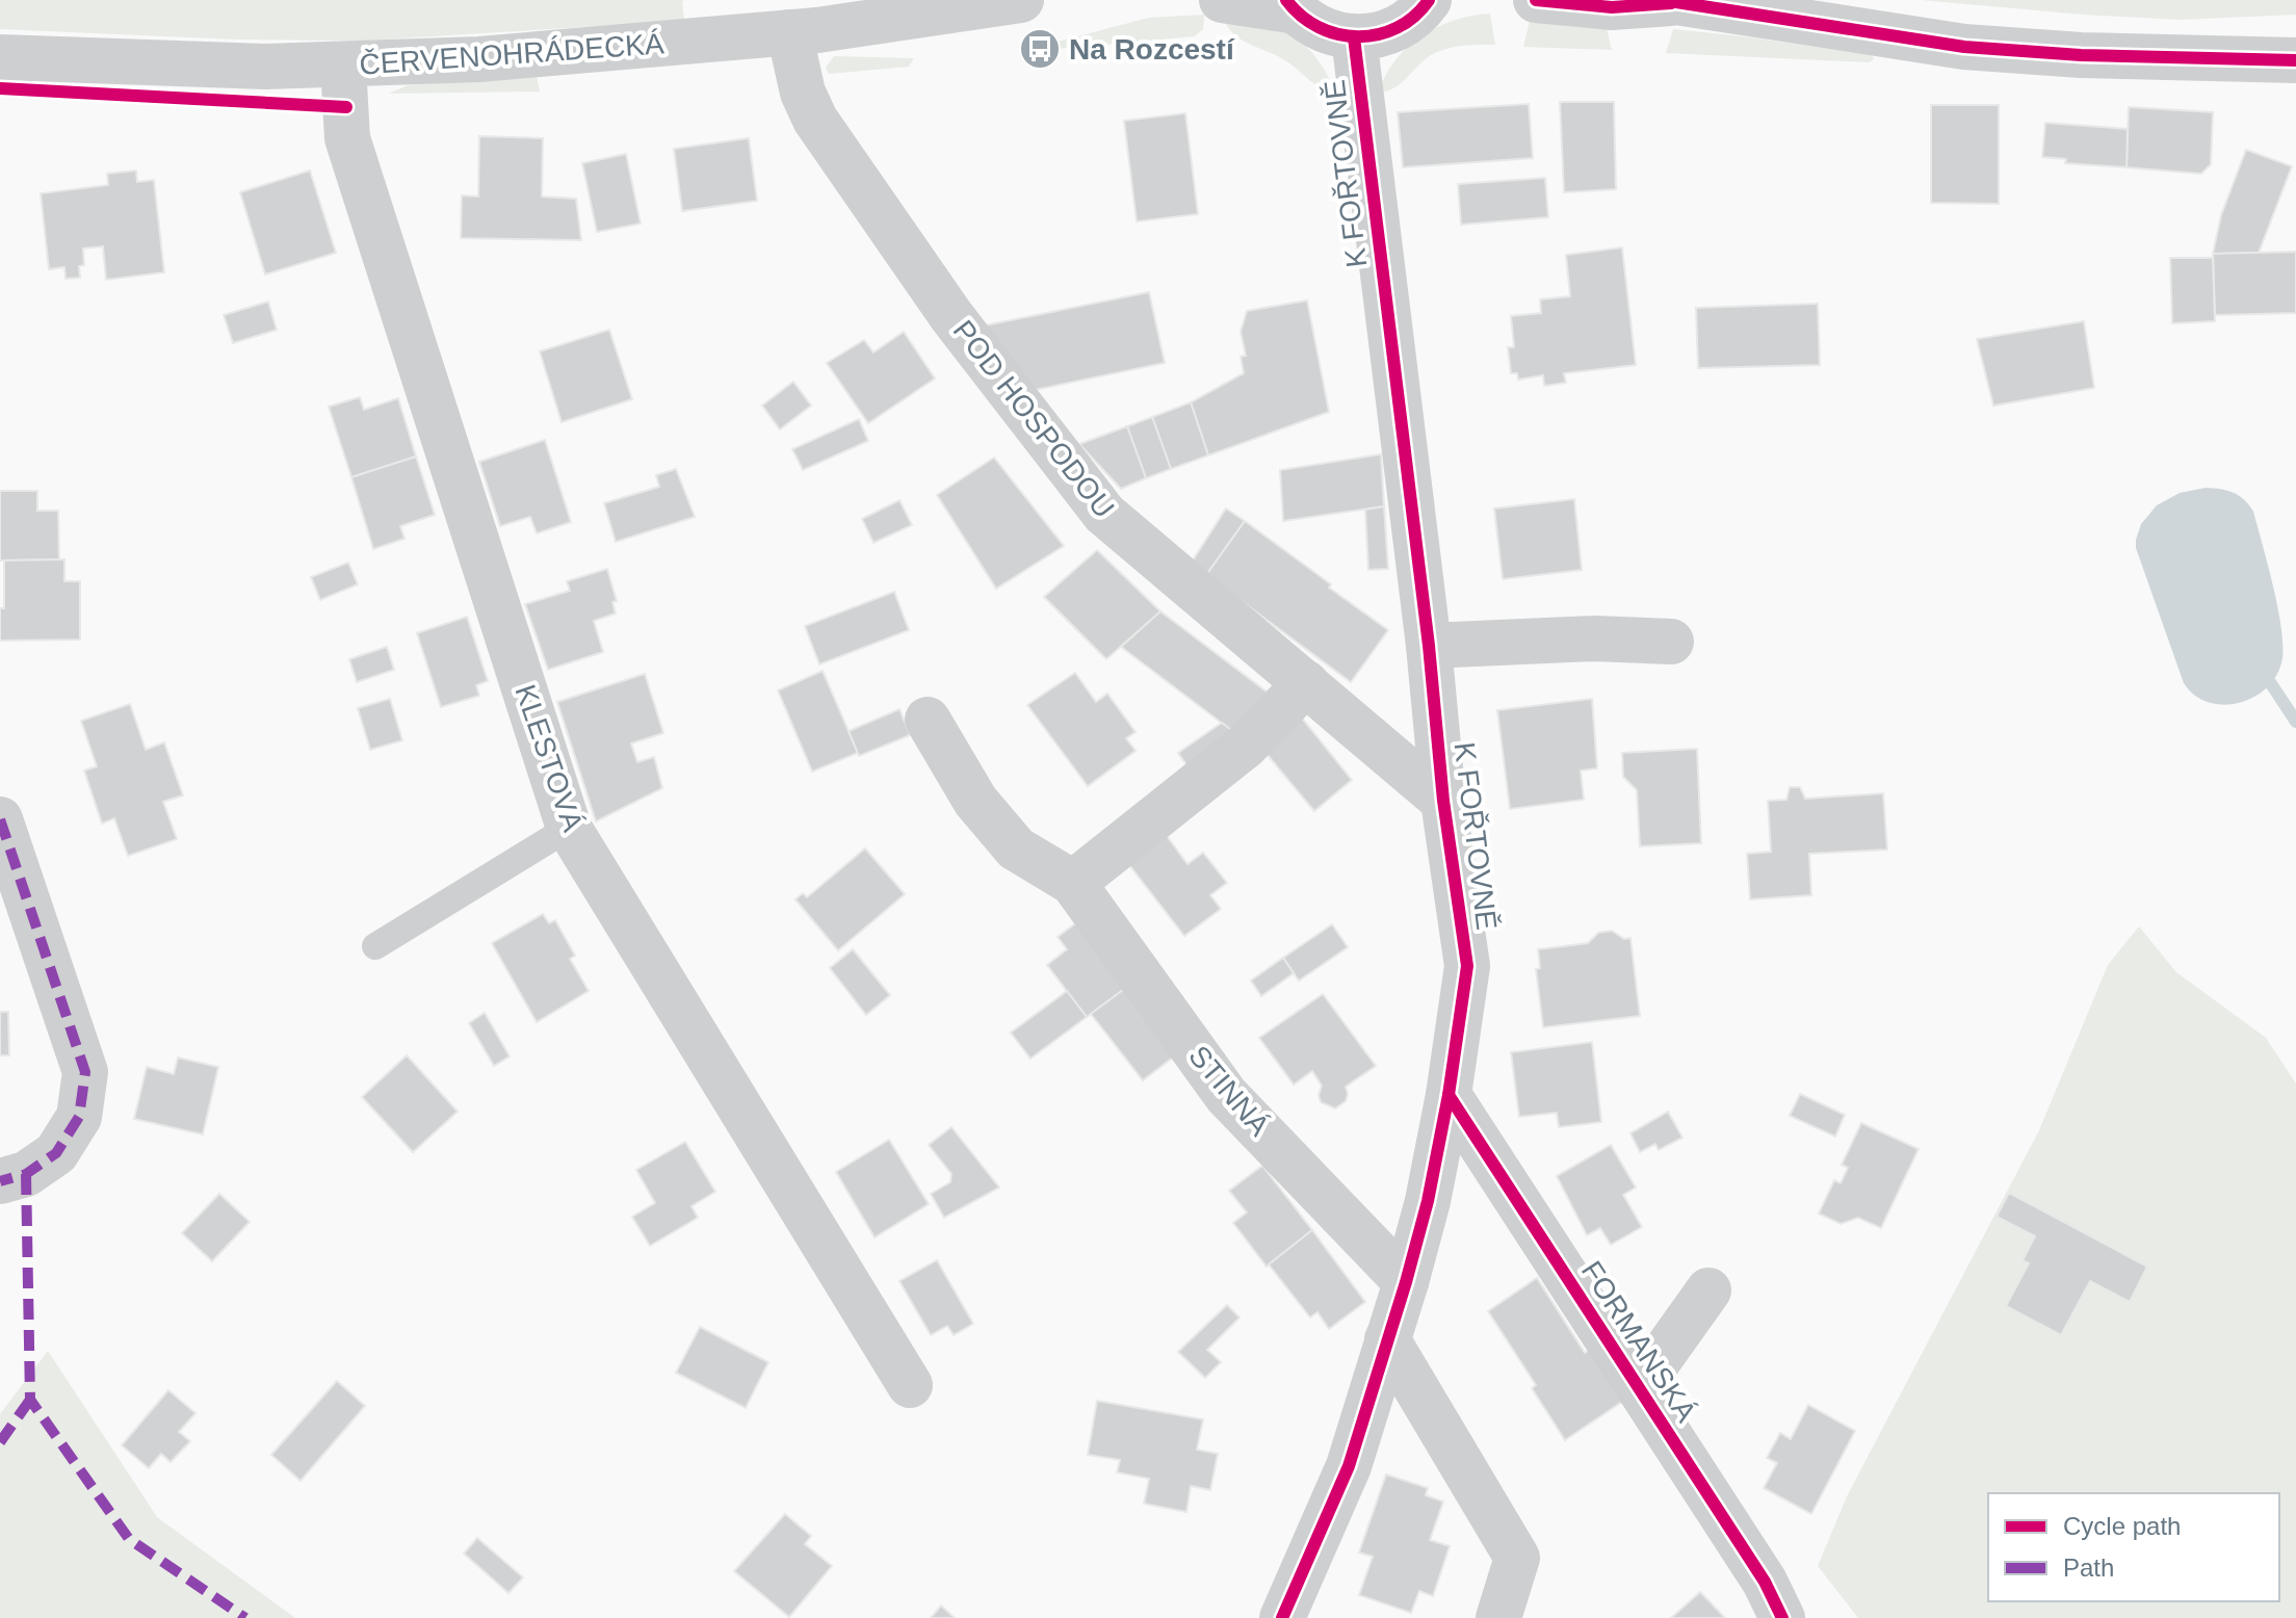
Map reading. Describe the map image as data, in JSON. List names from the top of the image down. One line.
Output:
{"streets":{"street":["ČERVENOHRÁDECKÁ","K FOŘTOVNĚ","POD HOSPODOU","KLESTOVÁ","STINNÁ","FORMANSKÁ"]},"crossings":[["ČERVENOHRÁDECKÁ","POD HOSPODOU"],["ČERVENOHRÁDECKÁ","KLESTOVÁ"],["K FOŘTOVNĚ","POD HOSPODOU"],["K FOŘTOVNĚ","STINNÁ"],["K FOŘTOVNĚ","FORMANSKÁ"]],"places":{"bus stop":["Na Rozcestí"]},"legend":["Cycle path","Path"]}
